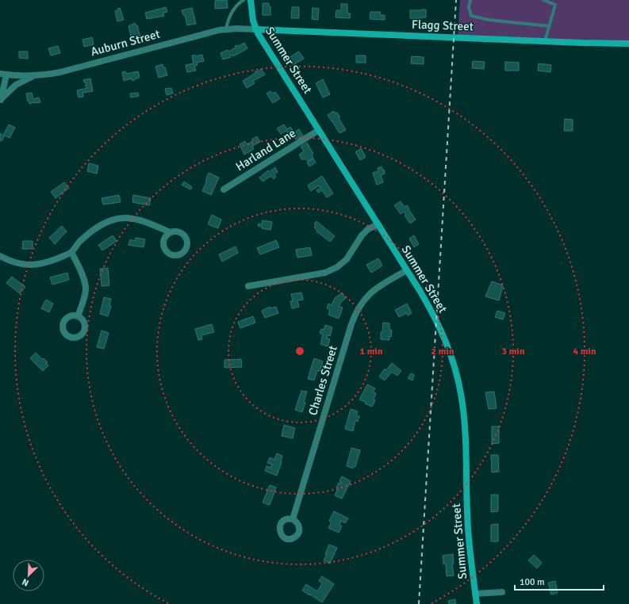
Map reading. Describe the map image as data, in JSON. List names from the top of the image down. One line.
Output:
{"streets":{"main road":["Flagg Street","Summer Street"],"street":["Auburn Street","Harland Lane","Charles Street"]},"crossings":[["Flagg Street","Auburn Street"],["Flagg Street","Summer Street"],["Auburn Street","Summer Street"],["Summer Street","Harland Lane"],["Summer Street","Charles Street"]],"scale_bar":"100 m","north":"bottom left","rings":["1 min","2 min","3 min","4 min"]}
